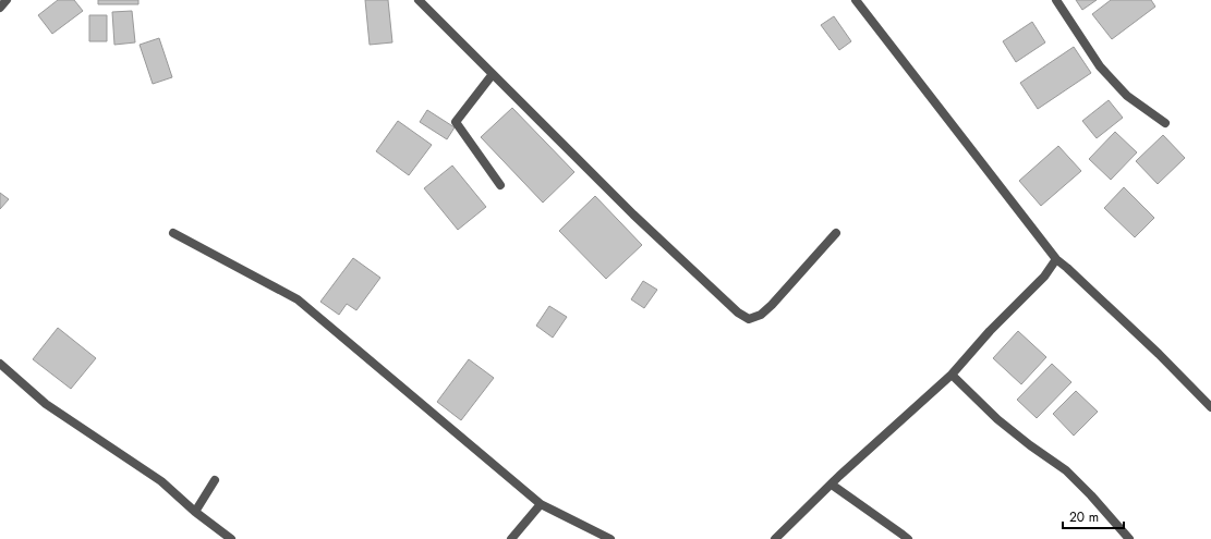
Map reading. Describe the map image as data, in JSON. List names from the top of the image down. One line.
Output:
{"scale_bar":"20 m"}
